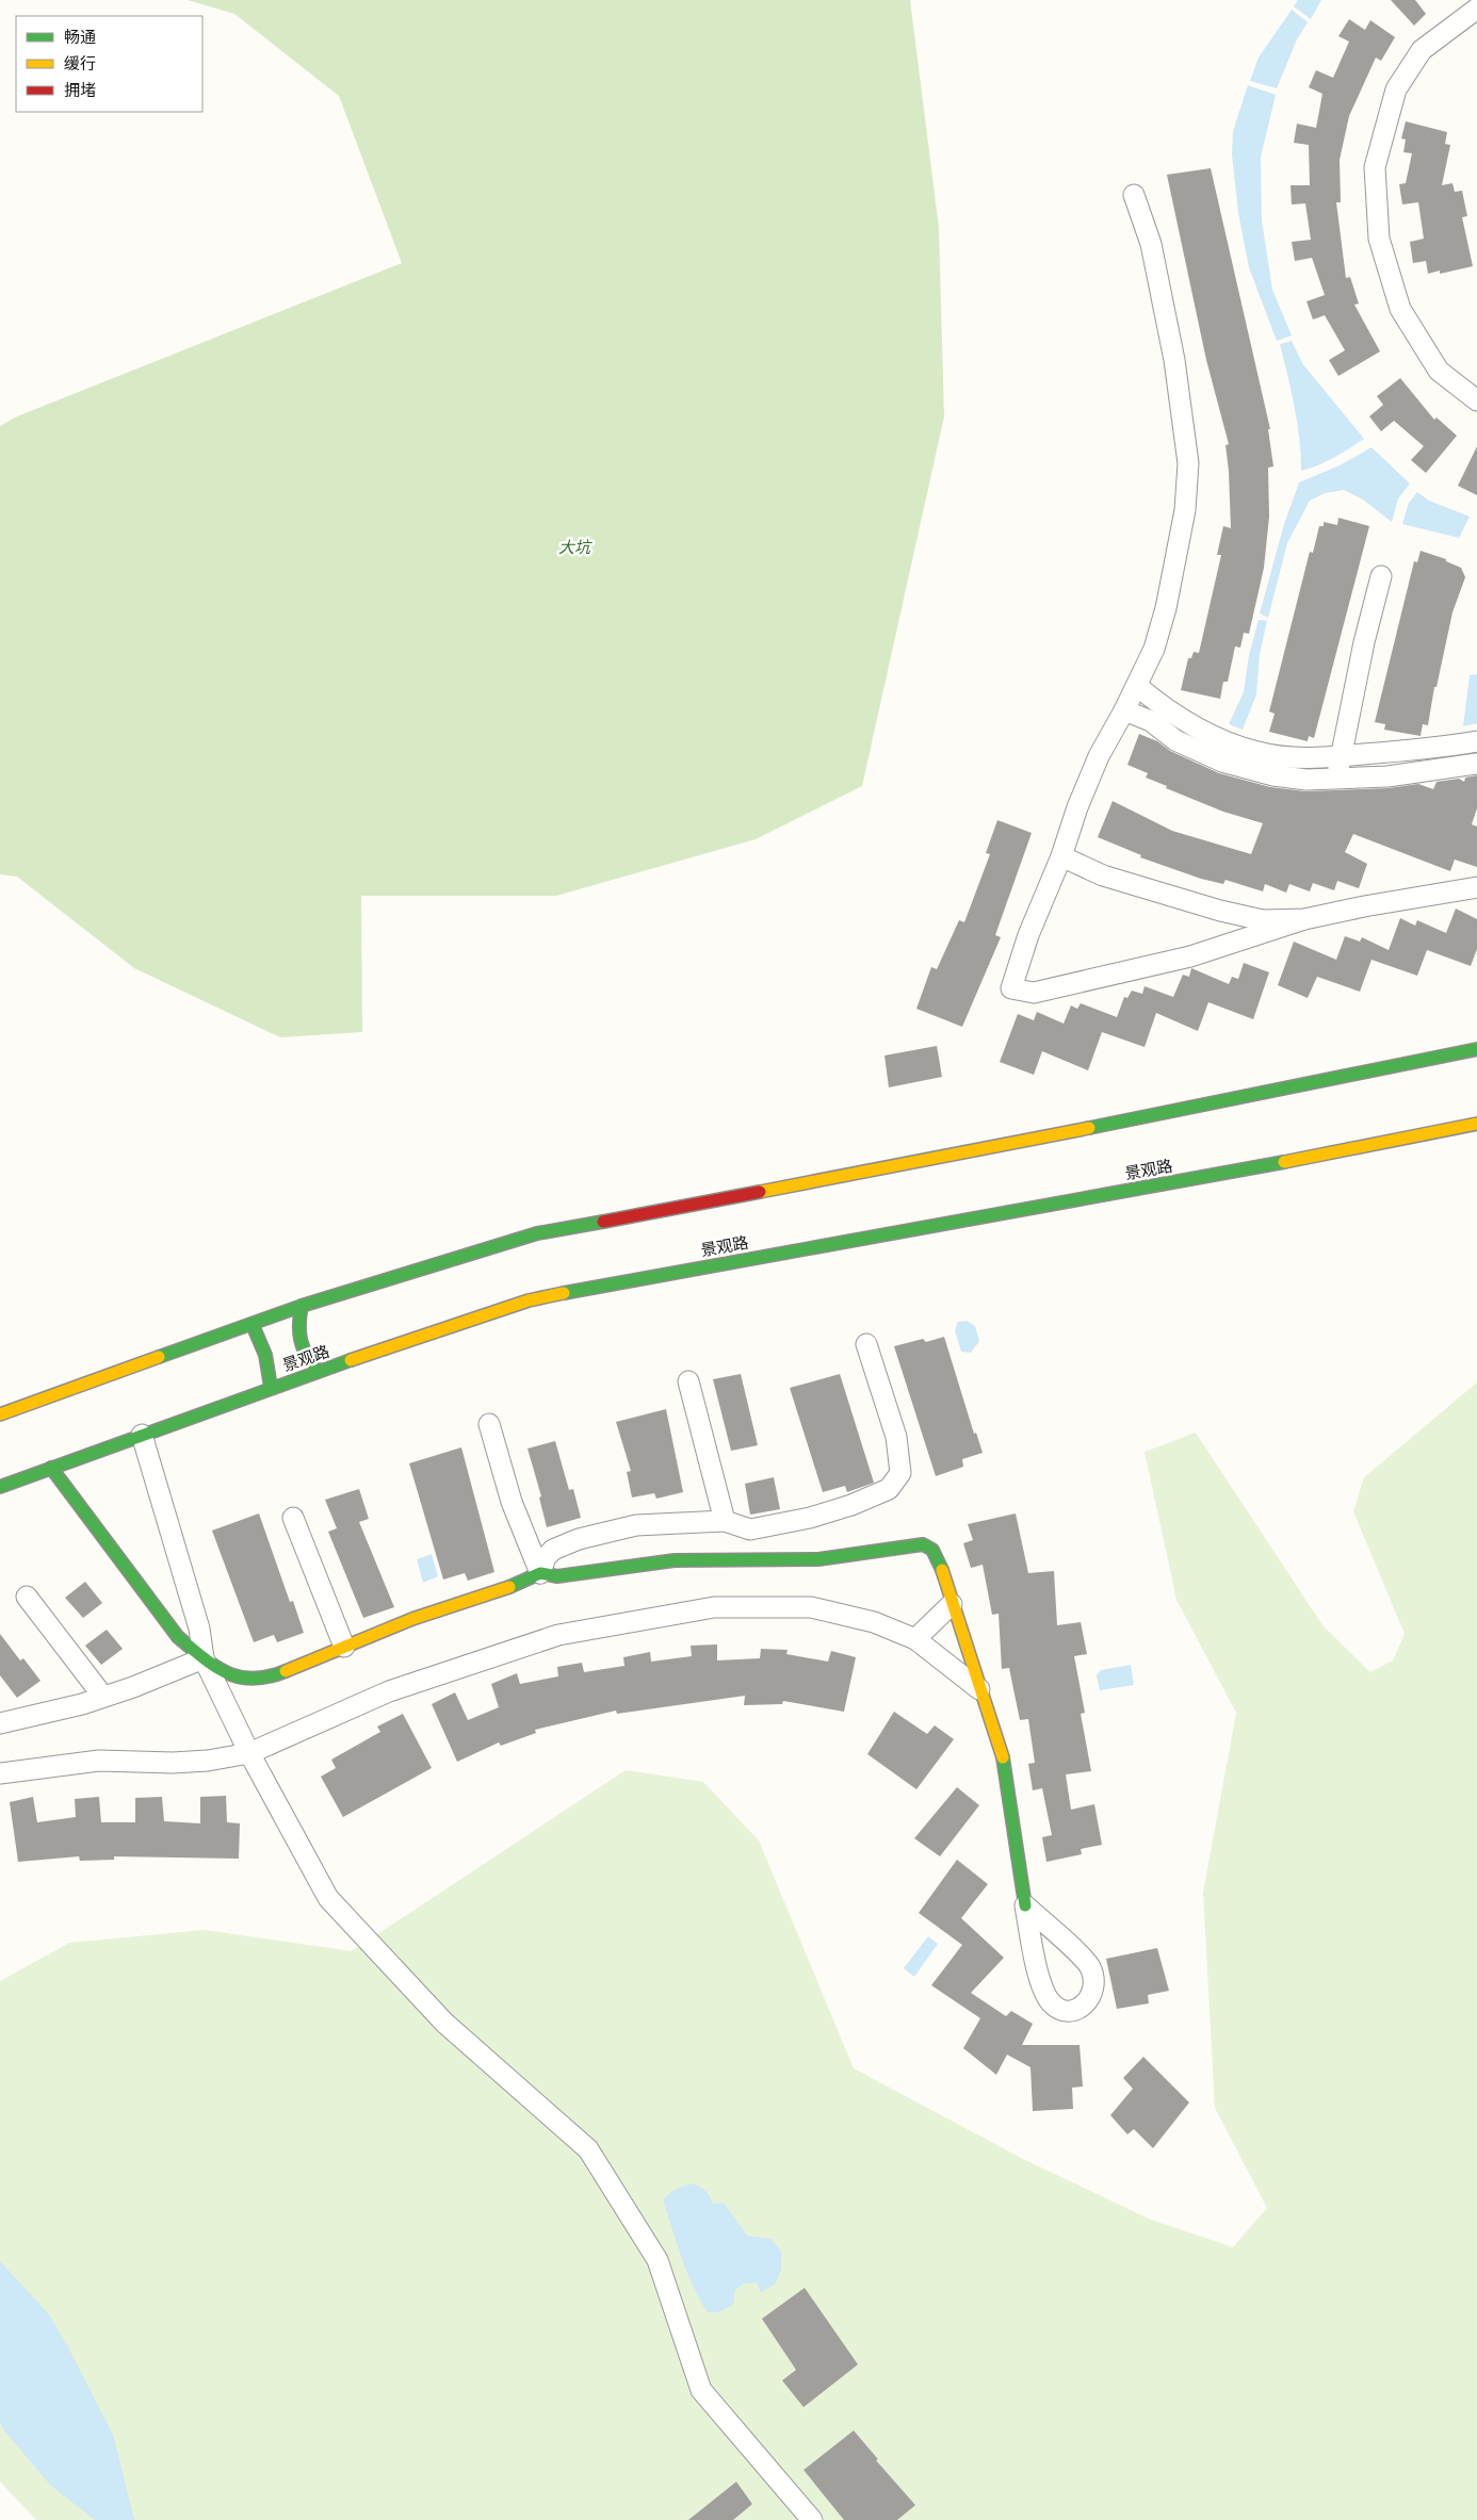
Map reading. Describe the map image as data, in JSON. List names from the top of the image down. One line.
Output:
{"streets":{"street":["景观路"]},"parks":["大坑"],"legend":["畅通","缓行","拥堵"]}
